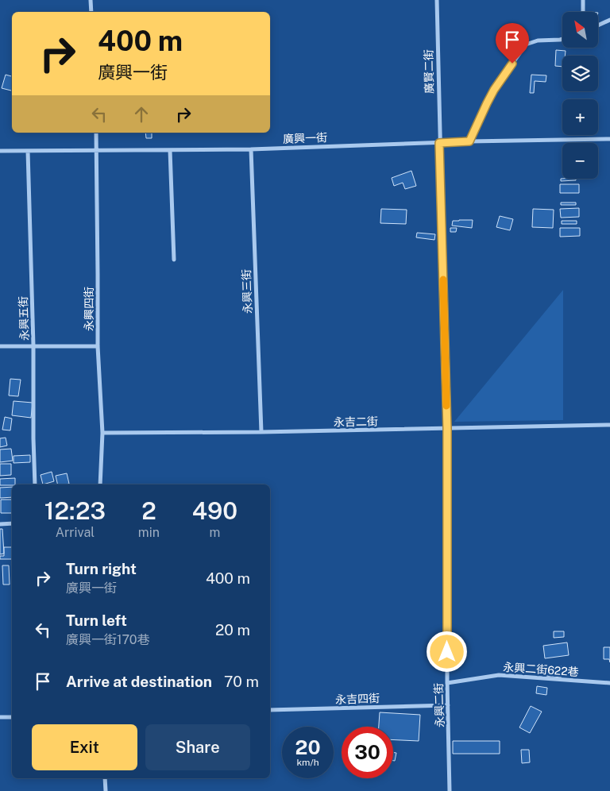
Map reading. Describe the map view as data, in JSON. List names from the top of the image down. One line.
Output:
{"streets":{"street":["廣賢二街","廣興一街","永興三街","永興四街","永興五街","永吉二街","永興二街622巷","永吉四街","永興二街"]},"crossings":[["廣賢二街","廣興一街"],["廣賢二街","永興二街"],["廣興一街","永興三街"],["廣興一街","永興四街"],["廣興一街","永興五街"],["廣興一街","永興二街"],["永興三街","永吉二街"],["永興四街","永吉二街"],["永吉二街","永興二街"],["永興二街622巷","永興二街"],["永吉四街","永興二街"]],"north":"top left","page":{"map_buttons":["+","−"],"turn":["400 m","廣興一街"],"eta":["12:23","Arrival","2","min","490","m"],"list":[{"name":"Turn right","note":"廣興一街","value":"400 m"},{"name":"Turn left","note":"廣興一街170巷","value":"20 m"},{"name":"Arrive at destination","value":"70 m"}],"buttons":["Exit","Share"],"speed":"20 km/h","limit":"30"}}
